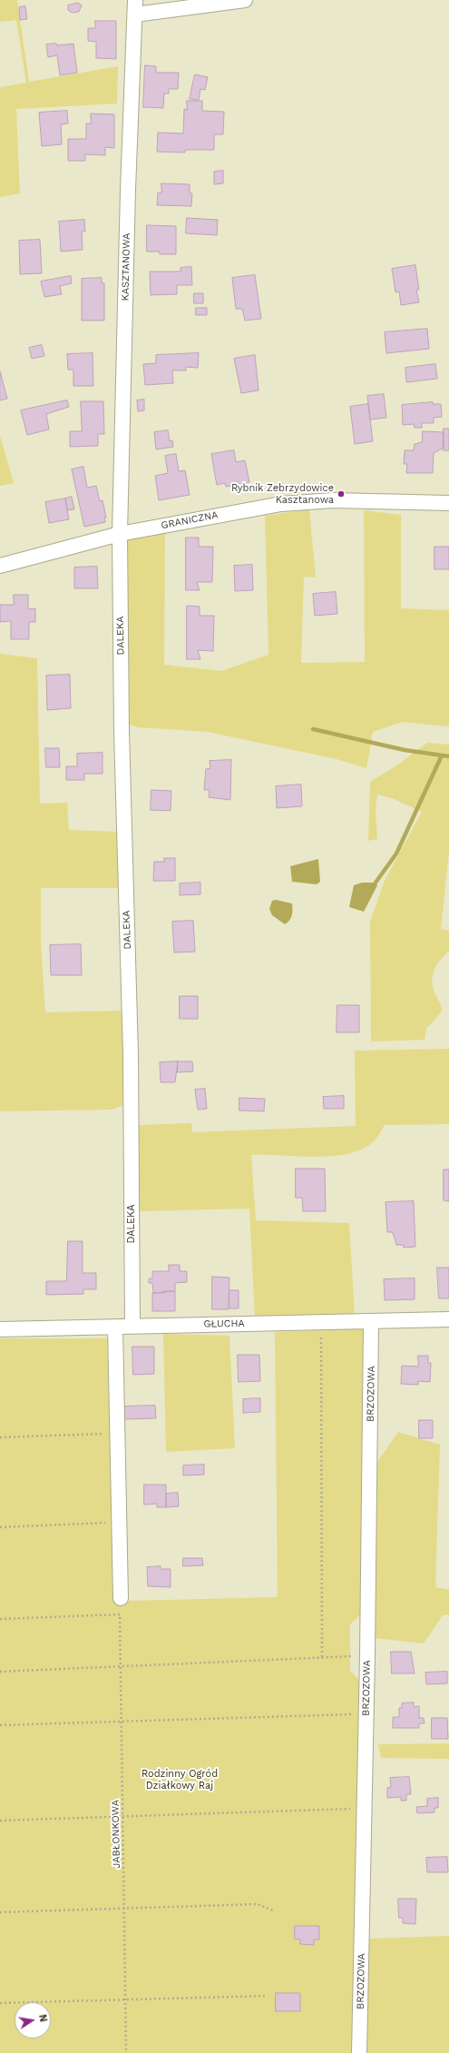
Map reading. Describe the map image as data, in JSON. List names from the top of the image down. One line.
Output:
{"streets":{"street":["KASZTANOWA","GRANICZNA","DALEKA","GŁUCHA","BRZOZOWA"],"path":["JABŁONKOWA"]},"crossings":[["KASZTANOWA","GRANICZNA"],["KASZTANOWA","DALEKA"],["GRANICZNA","DALEKA"],["DALEKA","GŁUCHA"],["GŁUCHA","BRZOZOWA"]],"parks":["Rodzinny Ogród Działkowy Raj"],"places":["Rybnik Zebrzydowice Kasztanowa"],"north":"right"}
